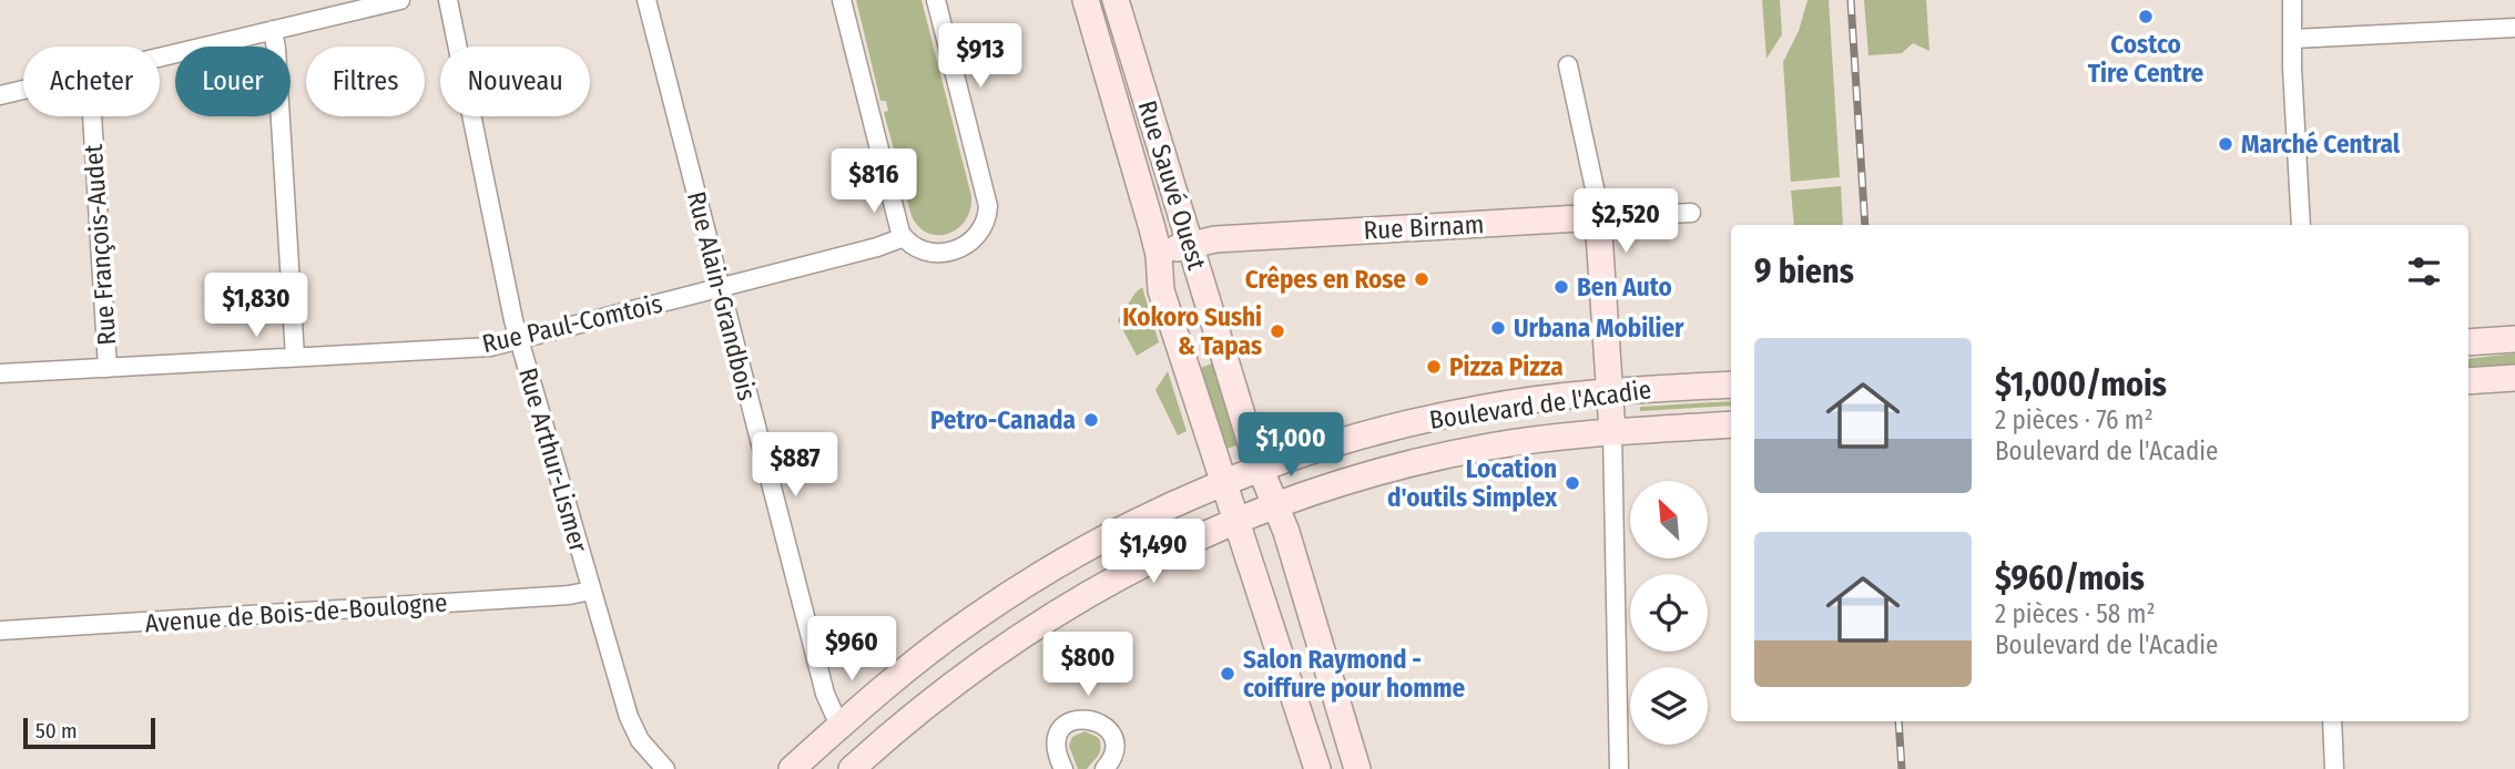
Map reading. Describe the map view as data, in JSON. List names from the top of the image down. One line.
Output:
{"streets":{"main road":["Rue Sauvé Ouest","Rue Birnam","Boulevard de l'Acadie"],"street":["Rue François-Audet","Rue Alain-Grandbois","Rue Paul-Comtois","Rue Arthur-Lismer","Avenue de Bois-de-Boulogne"]},"crossings":[["Rue Sauvé Ouest","Rue Birnam"],["Rue Sauvé Ouest","Boulevard de l'Acadie"],["Rue François-Audet","Rue Paul-Comtois"],["Rue Alain-Grandbois","Rue Paul-Comtois"],["Rue Alain-Grandbois","Boulevard de l'Acadie"],["Rue Paul-Comtois","Rue Arthur-Lismer"],["Rue Arthur-Lismer","Avenue de Bois-de-Boulogne"]],"places":["Costco Tire Centre","Marché Central","Crêpes en Rose","Ben Auto","Urbana Mobilier","Kokoro Sushi & Tapas","Pizza Pizza","Petro-Canada","Location d'outils Simplex","Salon Raymond - coiffure pour homme"],"scale_bar":"50 m","north":"top left","page":{"price":["$913","$816","$2,520","$1,830","$1,000","$887","$1,490","$960","$800"],"chip":["Acheter","Louer","Filtres","Nouveau"],"heading":"9 biens","list":[{"name":"$1,000/mois","note":"2 pièces · 76 m² · Boulevard de l'Acadie"},{"name":"$960/mois","note":"2 pièces · 58 m² · Boulevard de l'Acadie"}],"scale":"50 m"}}
